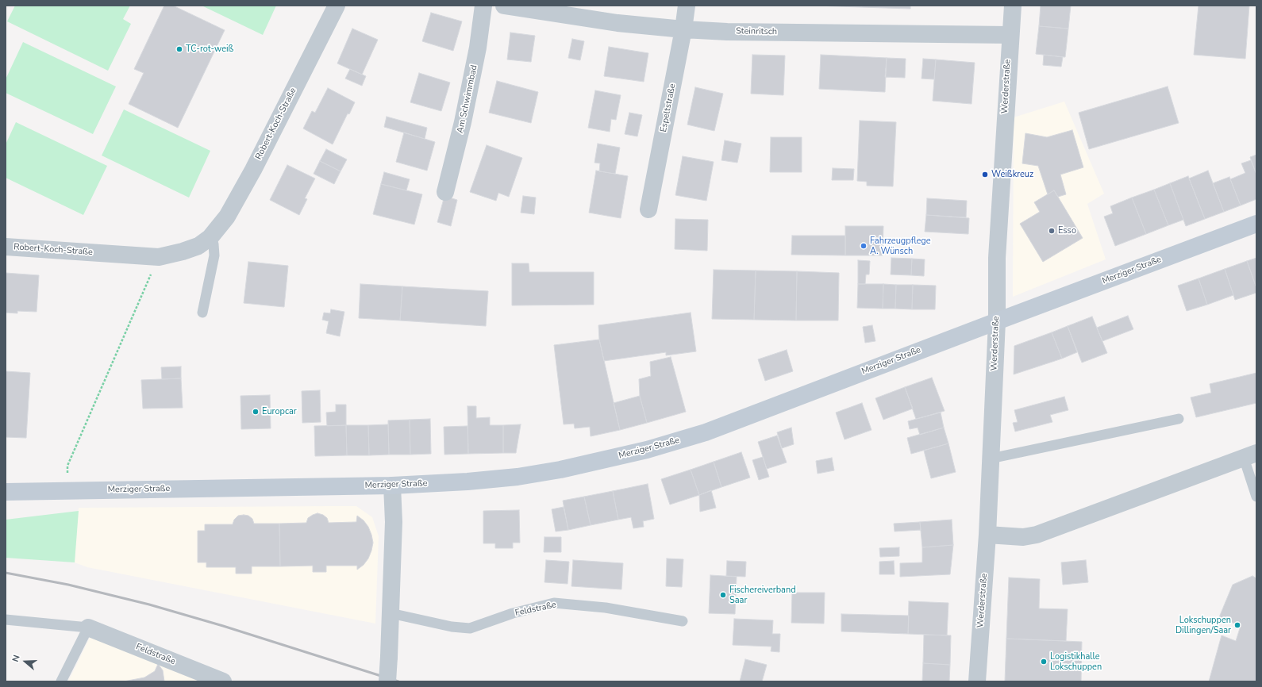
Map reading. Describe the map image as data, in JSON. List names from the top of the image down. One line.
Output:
{"streets":{"main road":["Merziger Straße"],"street":["Steinritsch","Werderstraße","Am Schwimmbad","Espeltstraße","Robert-Koch-Straße","Feldstraße"]},"crossings":[["Steinritsch","Werderstraße"],["Steinritsch","Espeltstraße"],["Werderstraße","Merziger Straße"]],"places":["TC-rot-weiß","Weißkreuz","Esso","Fahrzeugpflege A. Wünsch","Europcar","Fischereiverband Saar","Lokschuppen Dillingen/Saar","Logistikhalle Lokschuppen"],"north":"left"}
